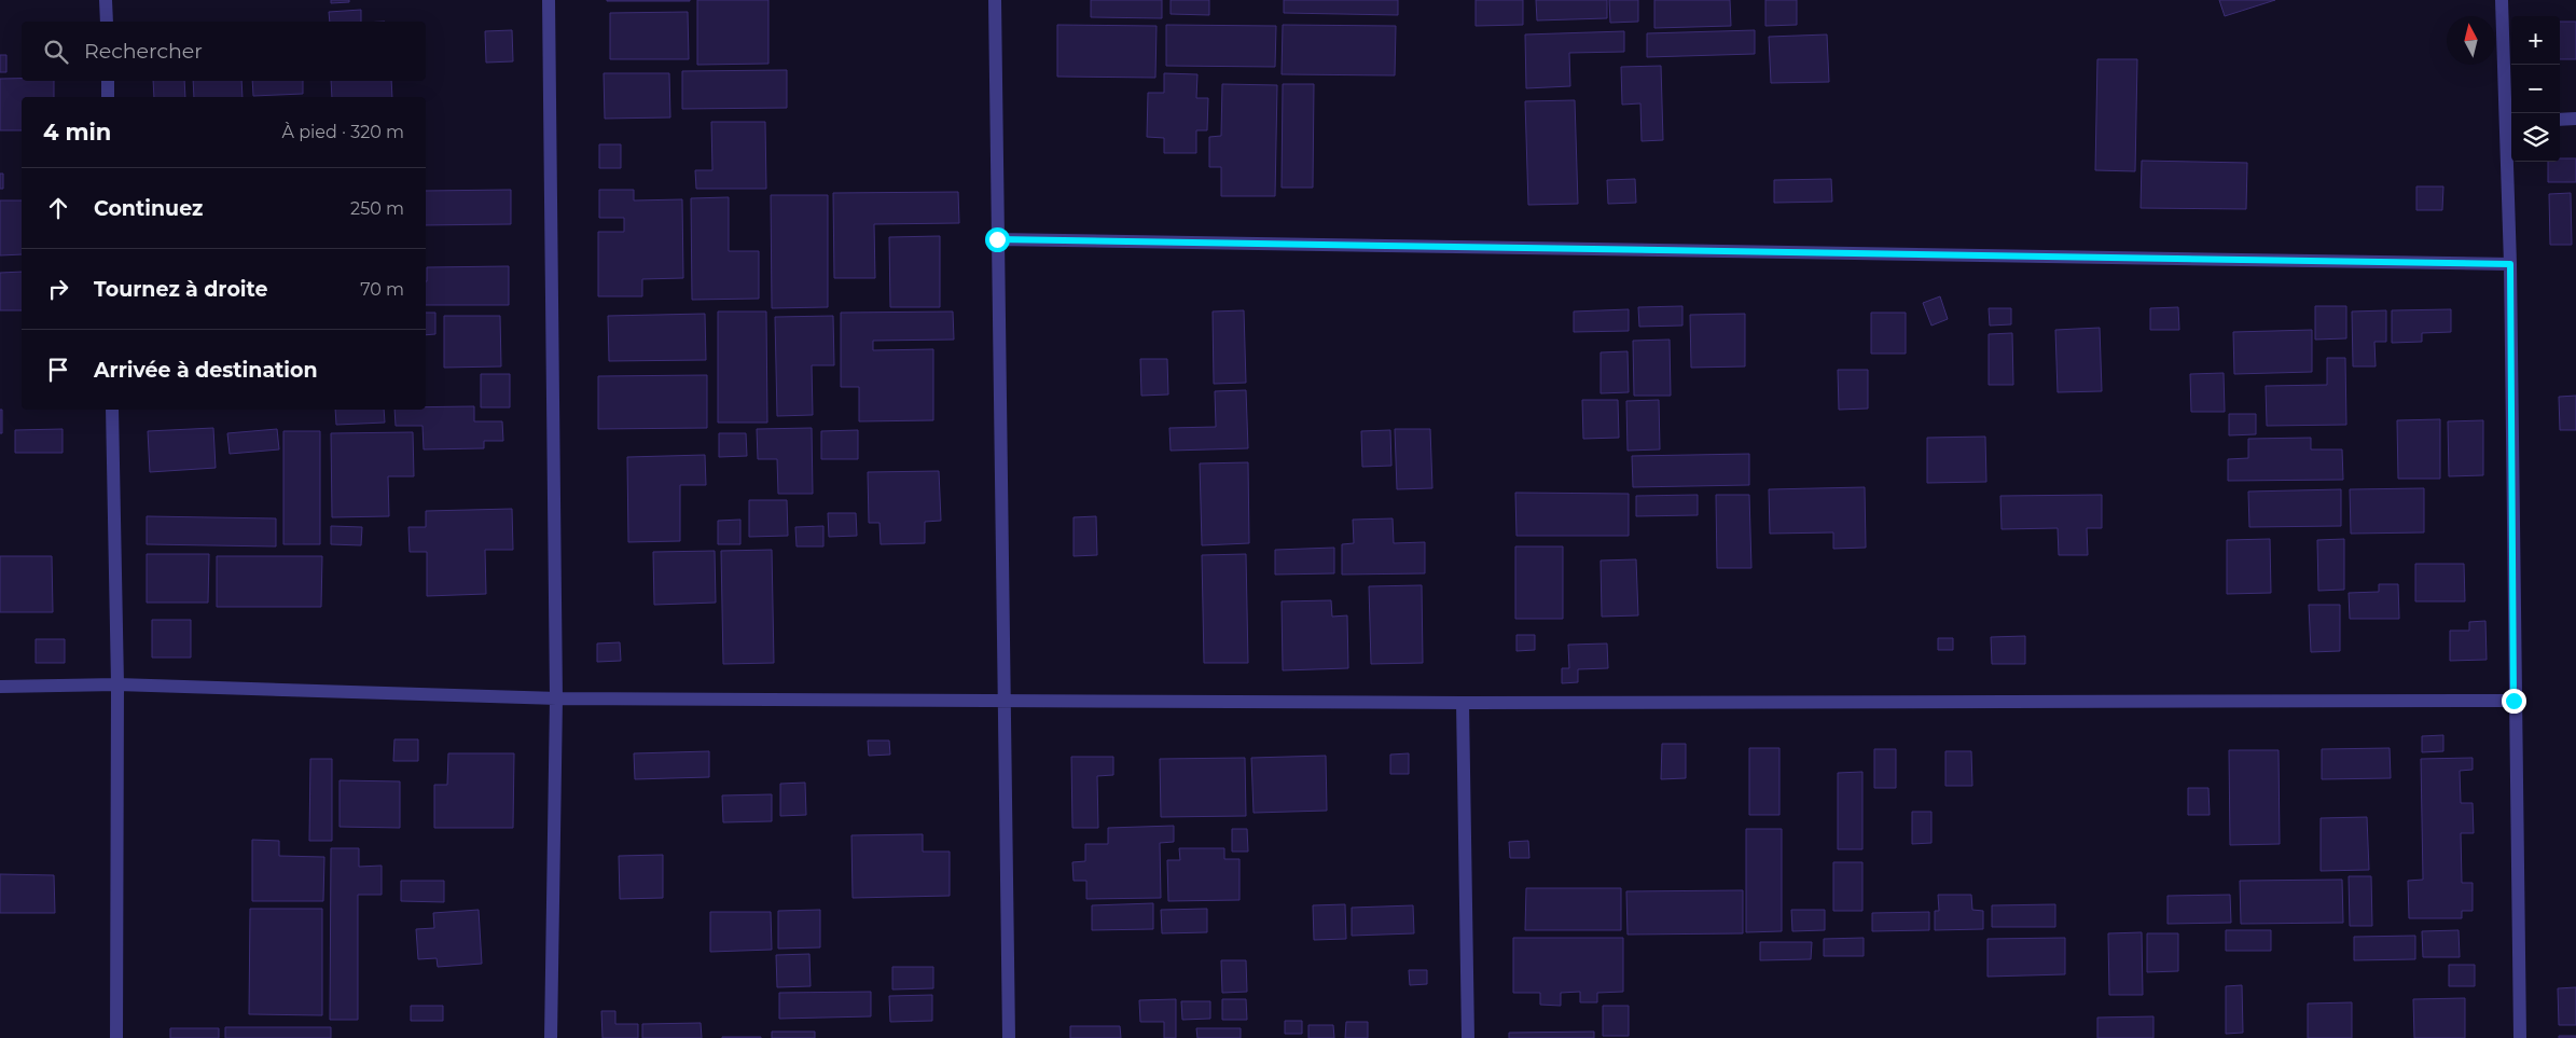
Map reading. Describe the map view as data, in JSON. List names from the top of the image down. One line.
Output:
{"north":"top","page":{"map_buttons":["+","−"],"search":"Rechercher","heading":["4 min","À pied · 320 m"],"list":[["Continuez","250 m"],["Tournez à droite","70 m"],"Arrivée à destination"]}}
